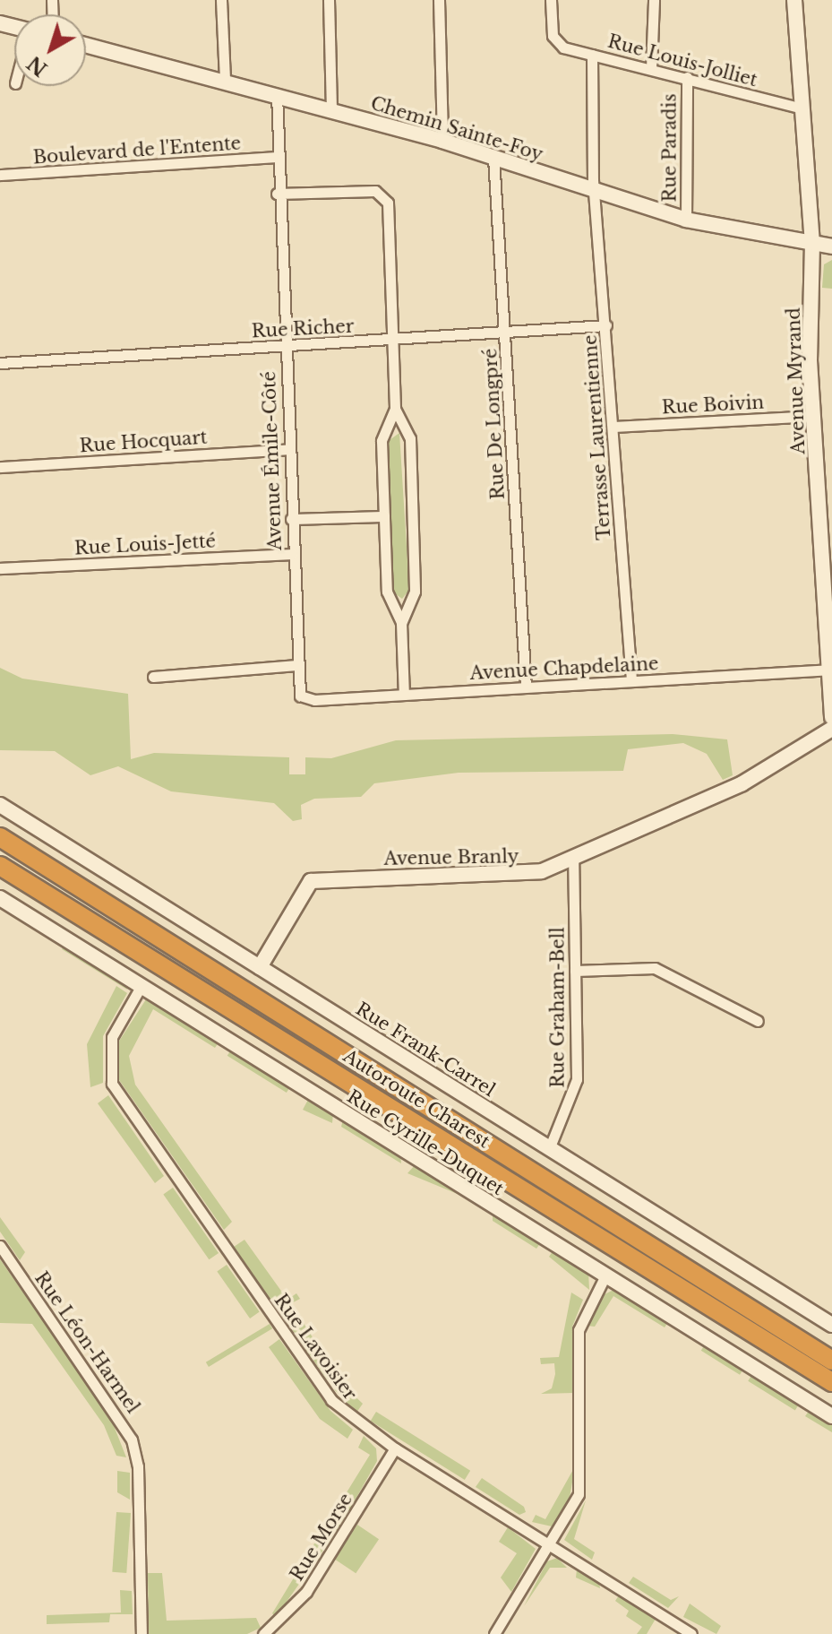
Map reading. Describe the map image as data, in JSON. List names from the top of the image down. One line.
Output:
{"streets":{"highway":["Autoroute Charest"],"street":["Rue Louis-Jolliet","Chemin Sainte-Foy","Rue Paradis","Boulevard de l'Entente","Rue Richer","Avenue Myrand","Rue Boivin","Rue De Longpré","Terrasse Laurentienne","Rue Hocquart","Avenue Émile-Côté","Rue Louis-Jetté","Avenue Chapdelaine","Avenue Branly","Rue Graham-Bell","Rue Frank-Carrel","Rue Cyrille-Duquet","Rue Léon-Harmel","Rue Lavoisier","Rue Morse"]},"crossings":[["Rue Louis-Jolliet","Rue Paradis"],["Rue Louis-Jolliet","Avenue Myrand"],["Rue Louis-Jolliet","Terrasse Laurentienne"],["Chemin Sainte-Foy","Rue Paradis"],["Chemin Sainte-Foy","Avenue Myrand"],["Chemin Sainte-Foy","Rue De Longpré"],["Chemin Sainte-Foy","Terrasse Laurentienne"],["Chemin Sainte-Foy","Avenue Émile-Côté"],["Boulevard de l'Entente","Avenue Émile-Côté"],["Rue Richer","Rue De Longpré"],["Rue Richer","Terrasse Laurentienne"],["Rue Richer","Avenue Émile-Côté"],["Avenue Myrand","Rue Boivin"],["Avenue Myrand","Avenue Chapdelaine"],["Rue Boivin","Terrasse Laurentienne"],["Rue De Longpré","Avenue Chapdelaine"],["Terrasse Laurentienne","Avenue Chapdelaine"],["Rue Hocquart","Avenue Émile-Côté"],["Avenue Émile-Côté","Rue Louis-Jetté"],["Avenue Émile-Côté","Avenue Chapdelaine"],["Avenue Branly","Rue Graham-Bell"],["Avenue Branly","Rue Frank-Carrel"],["Rue Graham-Bell","Rue Frank-Carrel"],["Rue Cyrille-Duquet","Rue Lavoisier"],["Rue Lavoisier","Rue Morse"]],"north":"bottom left"}
